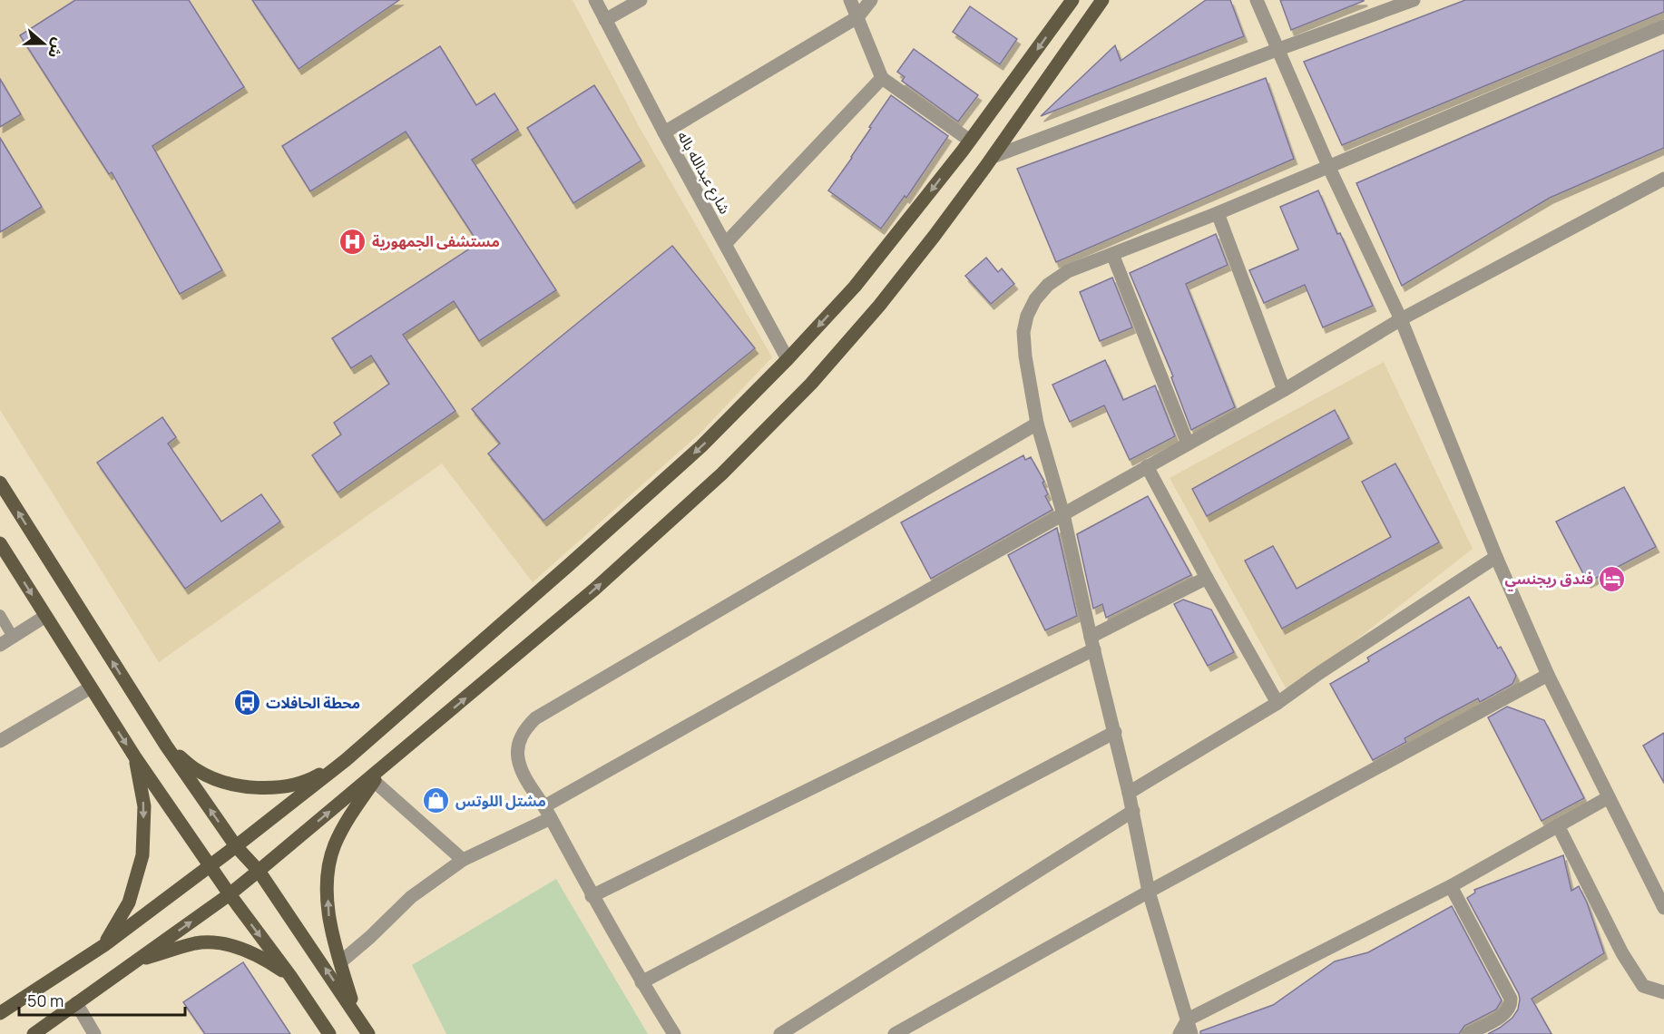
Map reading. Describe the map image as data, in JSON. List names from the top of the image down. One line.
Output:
{"streets":{"street":["شارع عبدالله باله"]},"places":{"hospital":["مستشفى الجمهورية"],"hotel":["فندق ريجنسي"],"bus stop":["محطة الحافلات"],"shop":["مشتل اللوتس"]},"scale_bar":"50 m","north":"right"}
